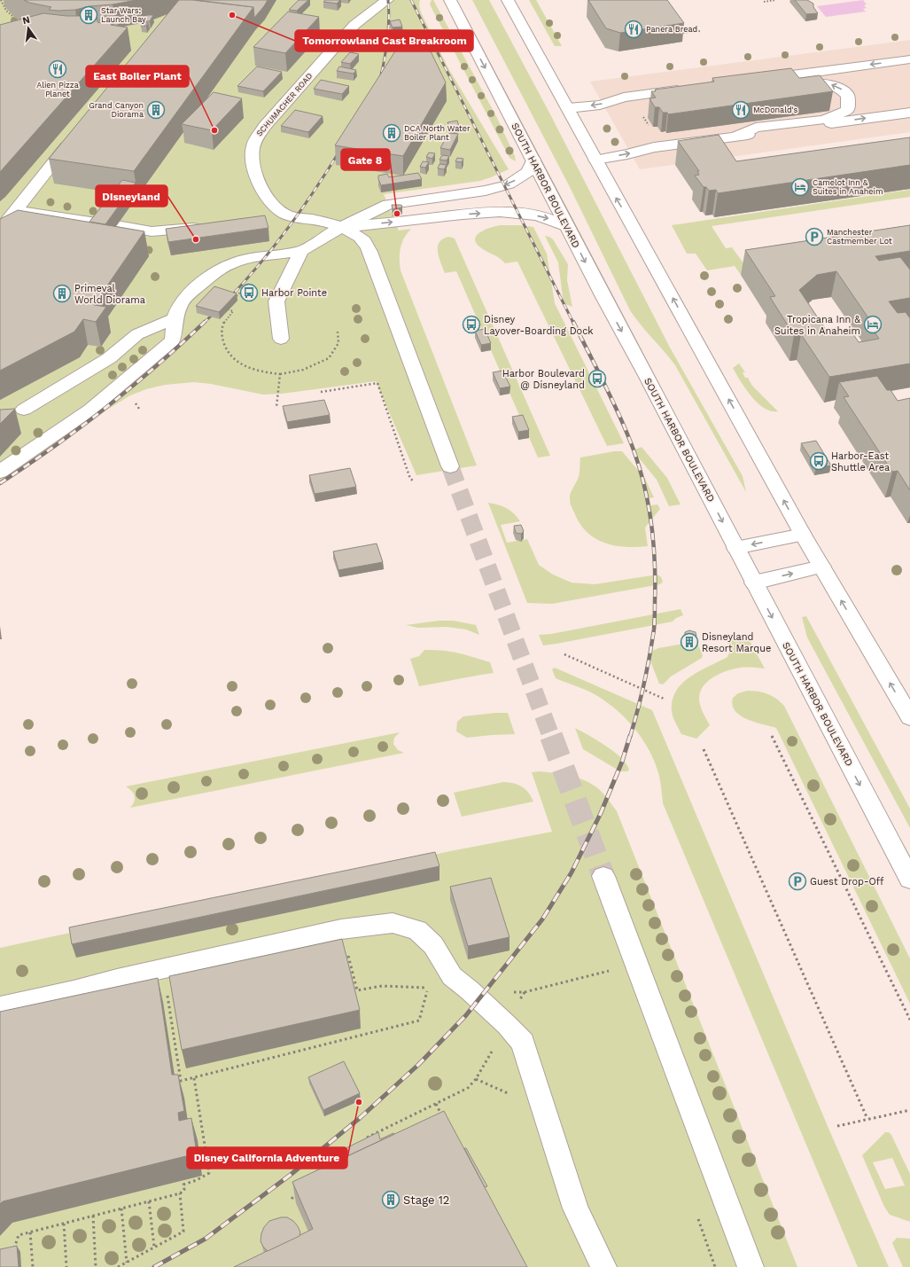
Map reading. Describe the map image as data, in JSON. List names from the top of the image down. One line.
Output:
{"streets":{"main road":["SCHUMACHER ROAD","SOUTH HARBOR BOULEVARD"]},"places":{"building":["Star Wars: Launch Bay","Grand Canyon Diorama","DCA North Water Boiler Plant","Primeval World Diorama","Disneyland Resort Marque","Stage 12"],"other":["Tomorrowland Cast Breakroom","East Boiler Plant","Gate 8","Disneyland","Disney California Adventure"],"restaurant":["Panera Bread","Alien Pizza Planet","McDonald's"],"hotel":["Camelot Inn & Suites in Anaheim","Tropicana Inn & Suites in Anaheim"],"parking":["Manchester Castmember Lot","Guest Drop-Off"],"bus stop":["Harbor Pointe","Disney Layover-Boarding Dock","Harbor Boulevard @ Disneyland","Harbor-East Shuttle Area"]},"north":"top"}
